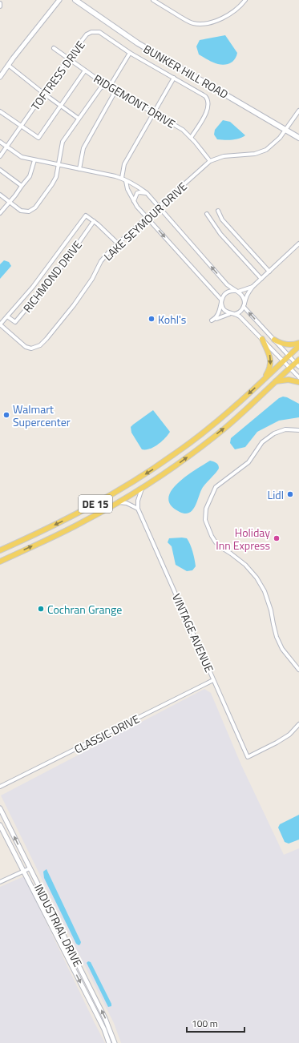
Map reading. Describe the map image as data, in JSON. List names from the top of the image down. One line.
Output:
{"streets":{"main road":["BUNKER HILL ROAD","DE 15"],"street":["TOFTRESS DRIVE","RIDGEMONT DRIVE","LAKE SEYMOUR DRIVE","RICHMOND DRIVE","VINTAGE AVENUE","CLASSIC DRIVE","INDUSTRIAL DRIVE"]},"crossings":[["BUNKER HILL ROAD","LAKE SEYMOUR DRIVE"],["TOFTRESS DRIVE","RIDGEMONT DRIVE"],["RIDGEMONT DRIVE","LAKE SEYMOUR DRIVE"],["LAKE SEYMOUR DRIVE","RICHMOND DRIVE"],["VINTAGE AVENUE","CLASSIC DRIVE"]],"places":["Kohl's","Walmart Supercenter","Lidl","Holiday Inn Express","Cochran Grange"],"scale_bar":"100 m"}
